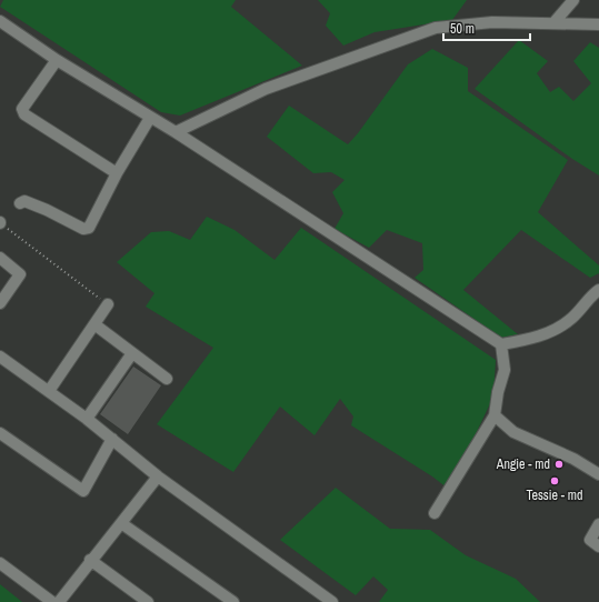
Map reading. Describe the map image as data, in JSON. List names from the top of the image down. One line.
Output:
{"places":["Angie - md","Tessie - md"],"scale_bar":"50 m"}
